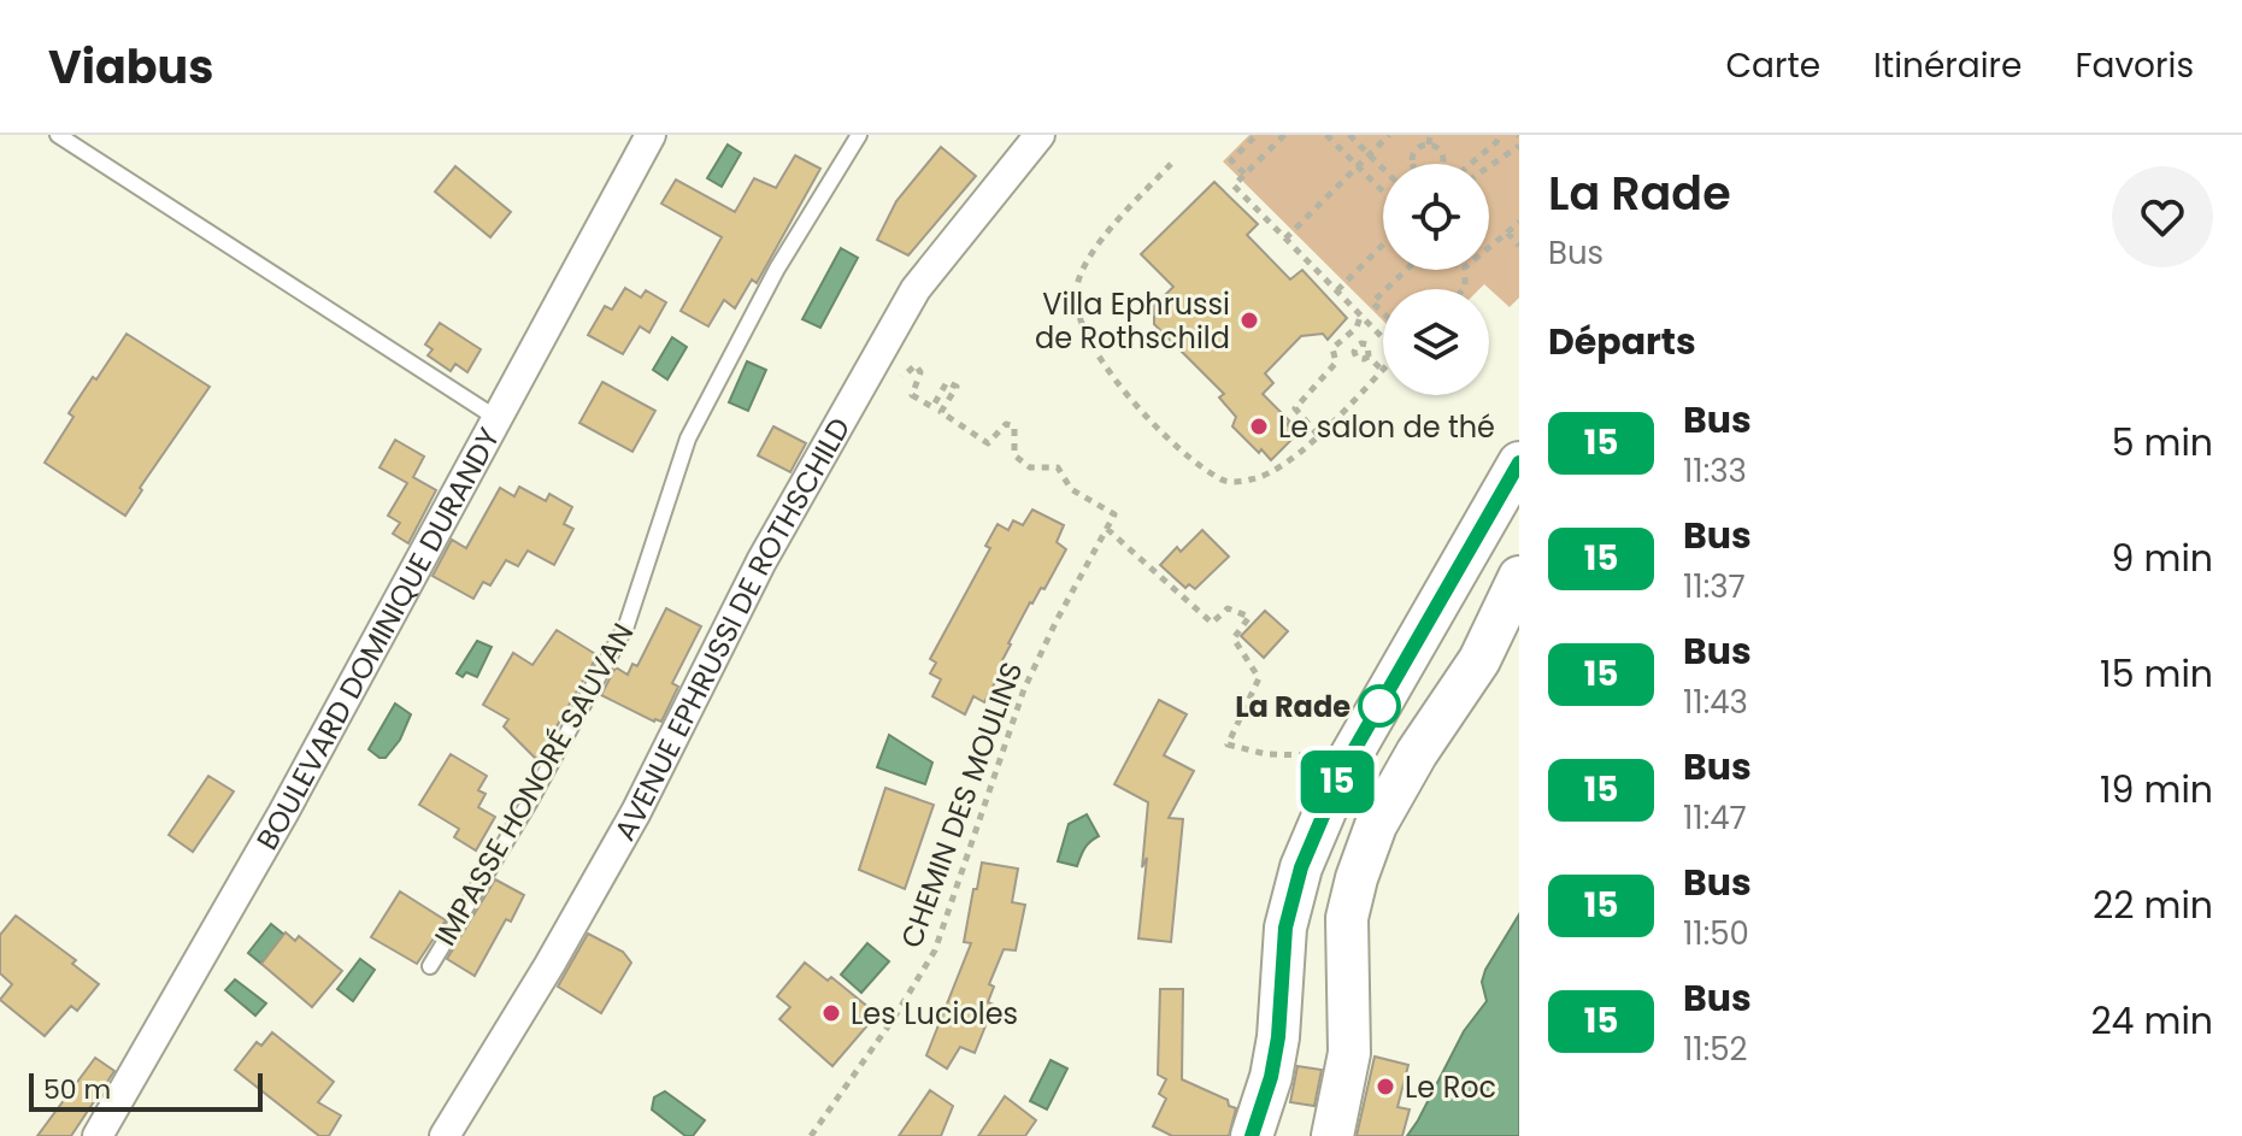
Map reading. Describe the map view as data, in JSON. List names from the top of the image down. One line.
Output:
{"streets":{"street":["AVENUE EPHRUSSI DE ROTHSCHILD","BOULEVARD DOMINIQUE DURANDY"],"lane":["IMPASSE HONORÉ SAUVAN"],"path":["CHEMIN DES MOULINS"]},"places":["Villa Ephrussi de Rothschild","Le salon de thé","La Rade","Les Lucioles","Le Roc"],"lines":["bus line 15"],"scale_bar":"50 m","page":{"header":"Viabus","nav":["Carte","Itinéraire","Favoris"],"on_map":"15","heading":[["La Rade","Bus"],"Départs"],"list":[{"mark":"15","name":"Bus","note":"11:33","value":"5 min"},{"mark":"15","name":"Bus","note":"11:37","value":"9 min"},{"mark":"15","name":"Bus","note":"11:43","value":"15 min"},{"mark":"15","name":"Bus","note":"11:47","value":"19 min"},{"mark":"15","name":"Bus","note":"11:50","value":"22 min"},{"mark":"15","name":"Bus","note":"11:52","value":"24 min"}],"scale":"50 m"}}
